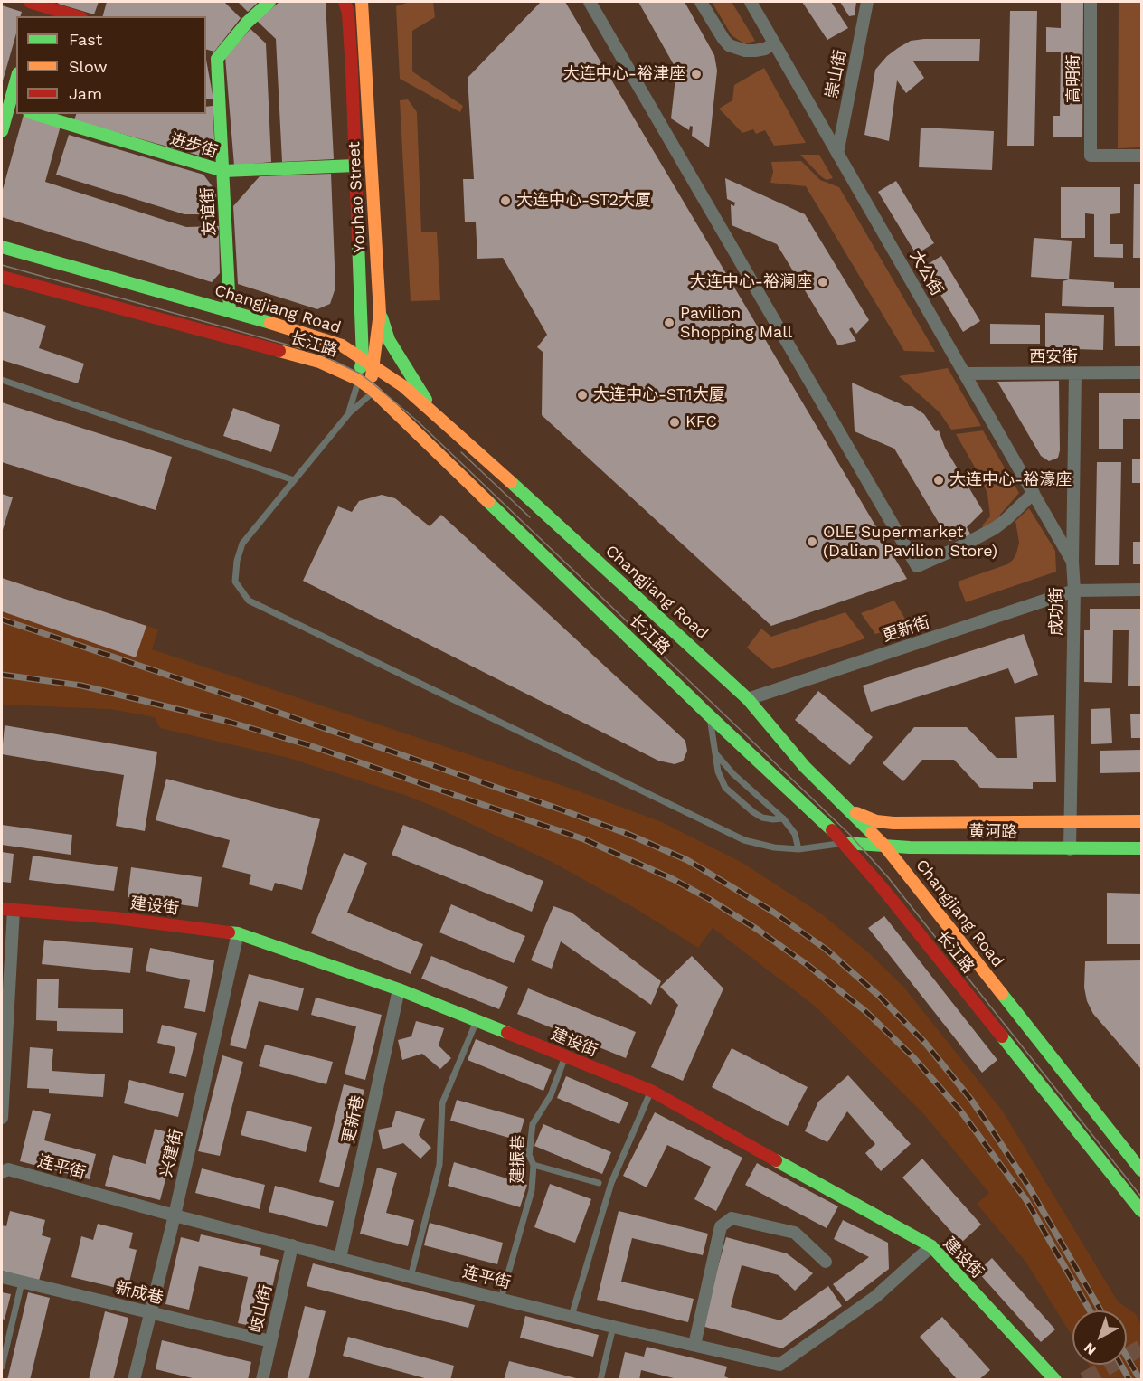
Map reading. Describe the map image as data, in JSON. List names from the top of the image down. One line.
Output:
{"streets":{"main road":["进步街","Youhao Street","友谊街","Changjiang Road","长江路","黄河路","建设街"],"street":["崇山街","高明街","大公街","西安街","成功街","更新街","更新巷","兴建街","连平街","新成巷","岐山街"],"lane":["建振巷"]},"crossings":[["崇山街","大公街"],["进步街","Youhao Street"],["进步街","友谊街"],["Youhao Street","Changjiang Road"],["Youhao Street","长江路"],["友谊街","Changjiang Road"],["大公街","西安街"],["大公街","成功街"],["Changjiang Road","更新街"],["Changjiang Road","黄河路"],["长江路","黄河路"],["西安街","成功街"],["成功街","更新街"],["成功街","黄河路"],["建设街","更新巷"],["建设街","兴建街"],["建设街","建振巷"],["建设街","连平街"],["更新巷","连平街"],["兴建街","连平街"],["兴建街","新成巷"],["建振巷","连平街"],["连平街","岐山街"],["新成巷","岐山街"]],"places":["大连中心-裕津座","大连中心-ST2大厦","大连中心-裕澜座","Pavilion Shopping Mall","大连中心-ST1大厦","KFC","大连中心-裕濠座","OLE Supermarket (Dalian Pavilion Store)"],"legend":["Fast","Slow","Jam"],"north":"bottom left"}
